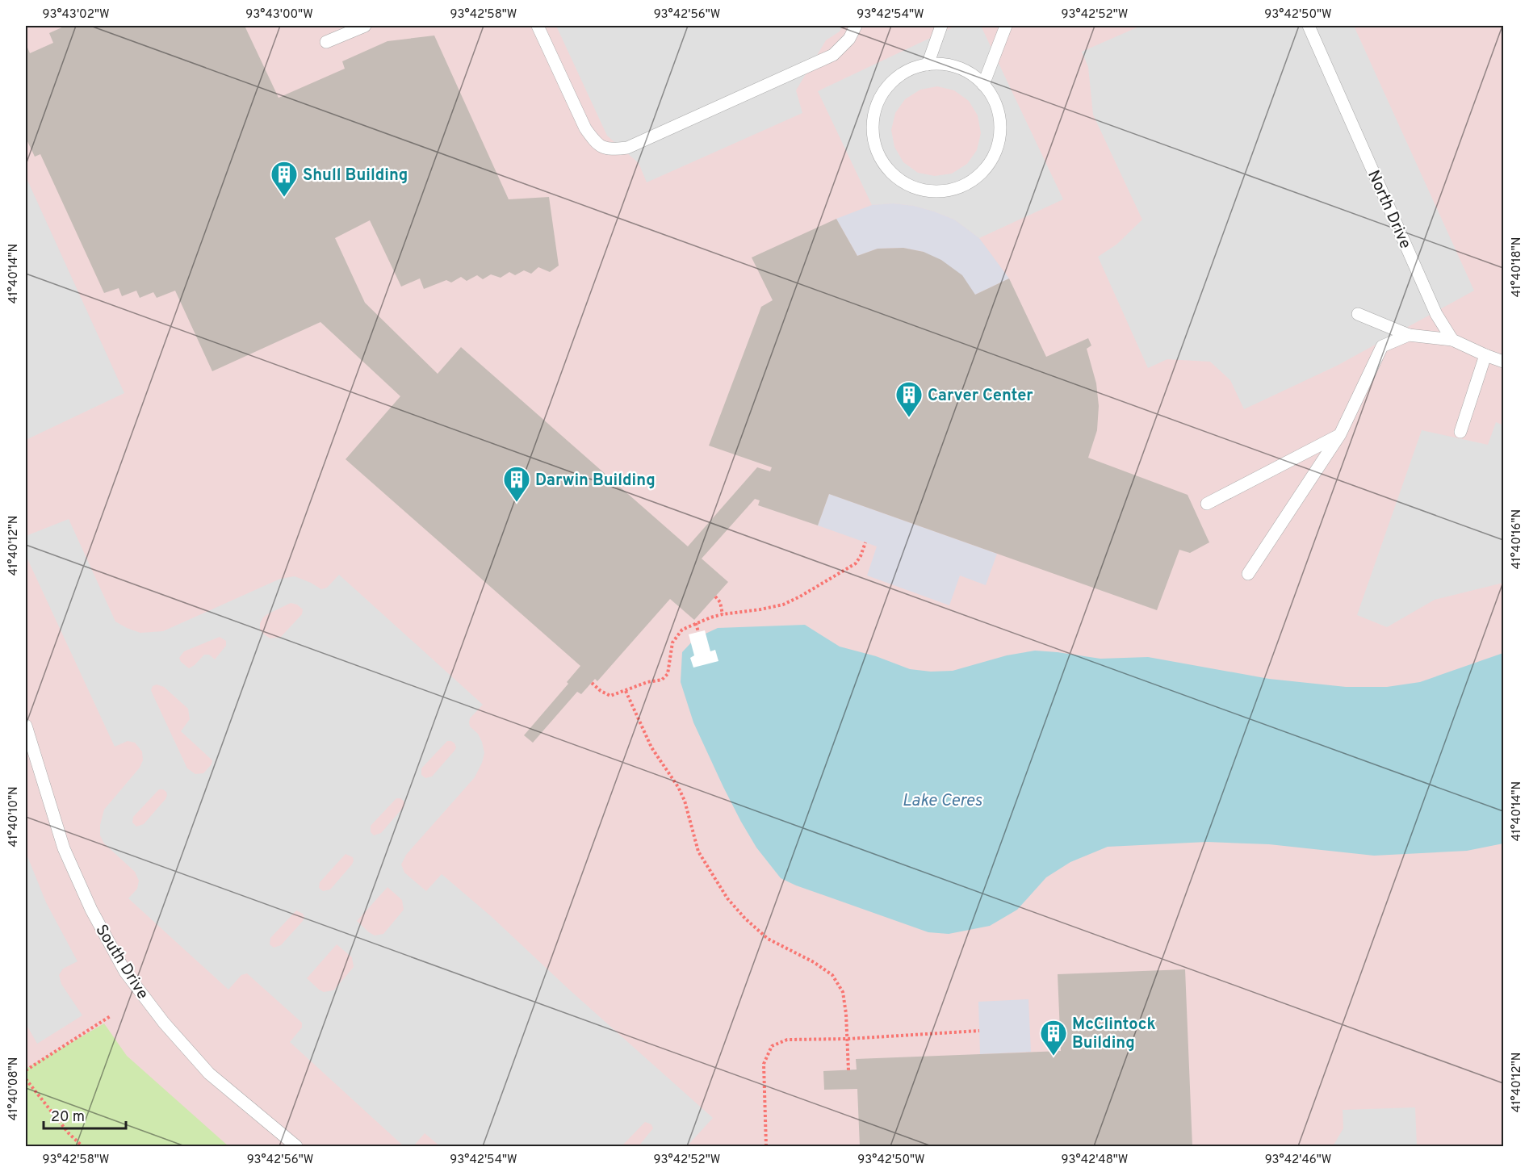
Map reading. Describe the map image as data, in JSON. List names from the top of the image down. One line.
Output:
{"streets":{"lane":["North Drive","South Drive"]},"water":["Lake Ceres"],"places":{"building":["Shull Building","Carver Center","Darwin Building","McClintock Building"]},"scale_bar":"20 m","coordinates":["93°43'02\"W","93°43'00\"W","93°42'58\"W","93°42'56\"W","93°42'54\"W","93°42'52\"W","93°42'50\"W","41°40'18\"N","41°40'14\"N","41°40'16\"N","41°40'12\"N","41°40'10\"N","41°40'08\"N","93°42'48\"W","93°42'46\"W"]}
